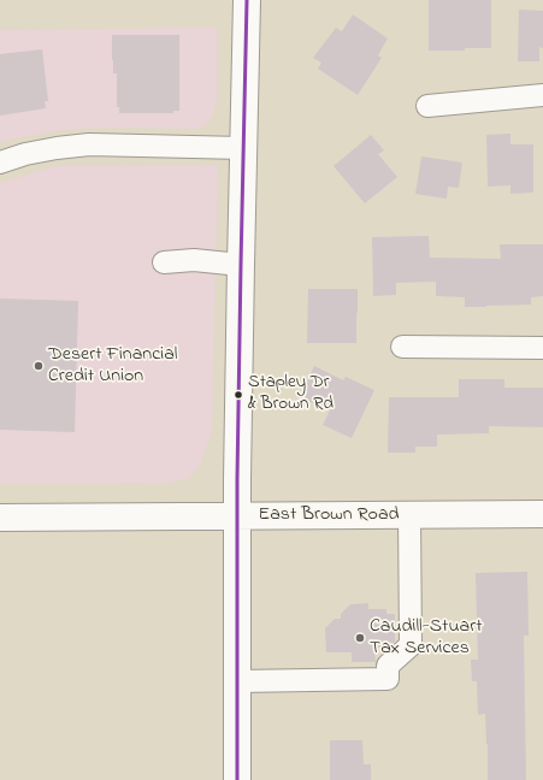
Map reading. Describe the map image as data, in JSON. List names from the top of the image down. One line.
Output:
{"streets":{"main road":["East Brown Road"]},"places":["Desert Financial Credit Union","Stapley Dr & Brown Rd","Caudill-Stuart Tax Services"]}
